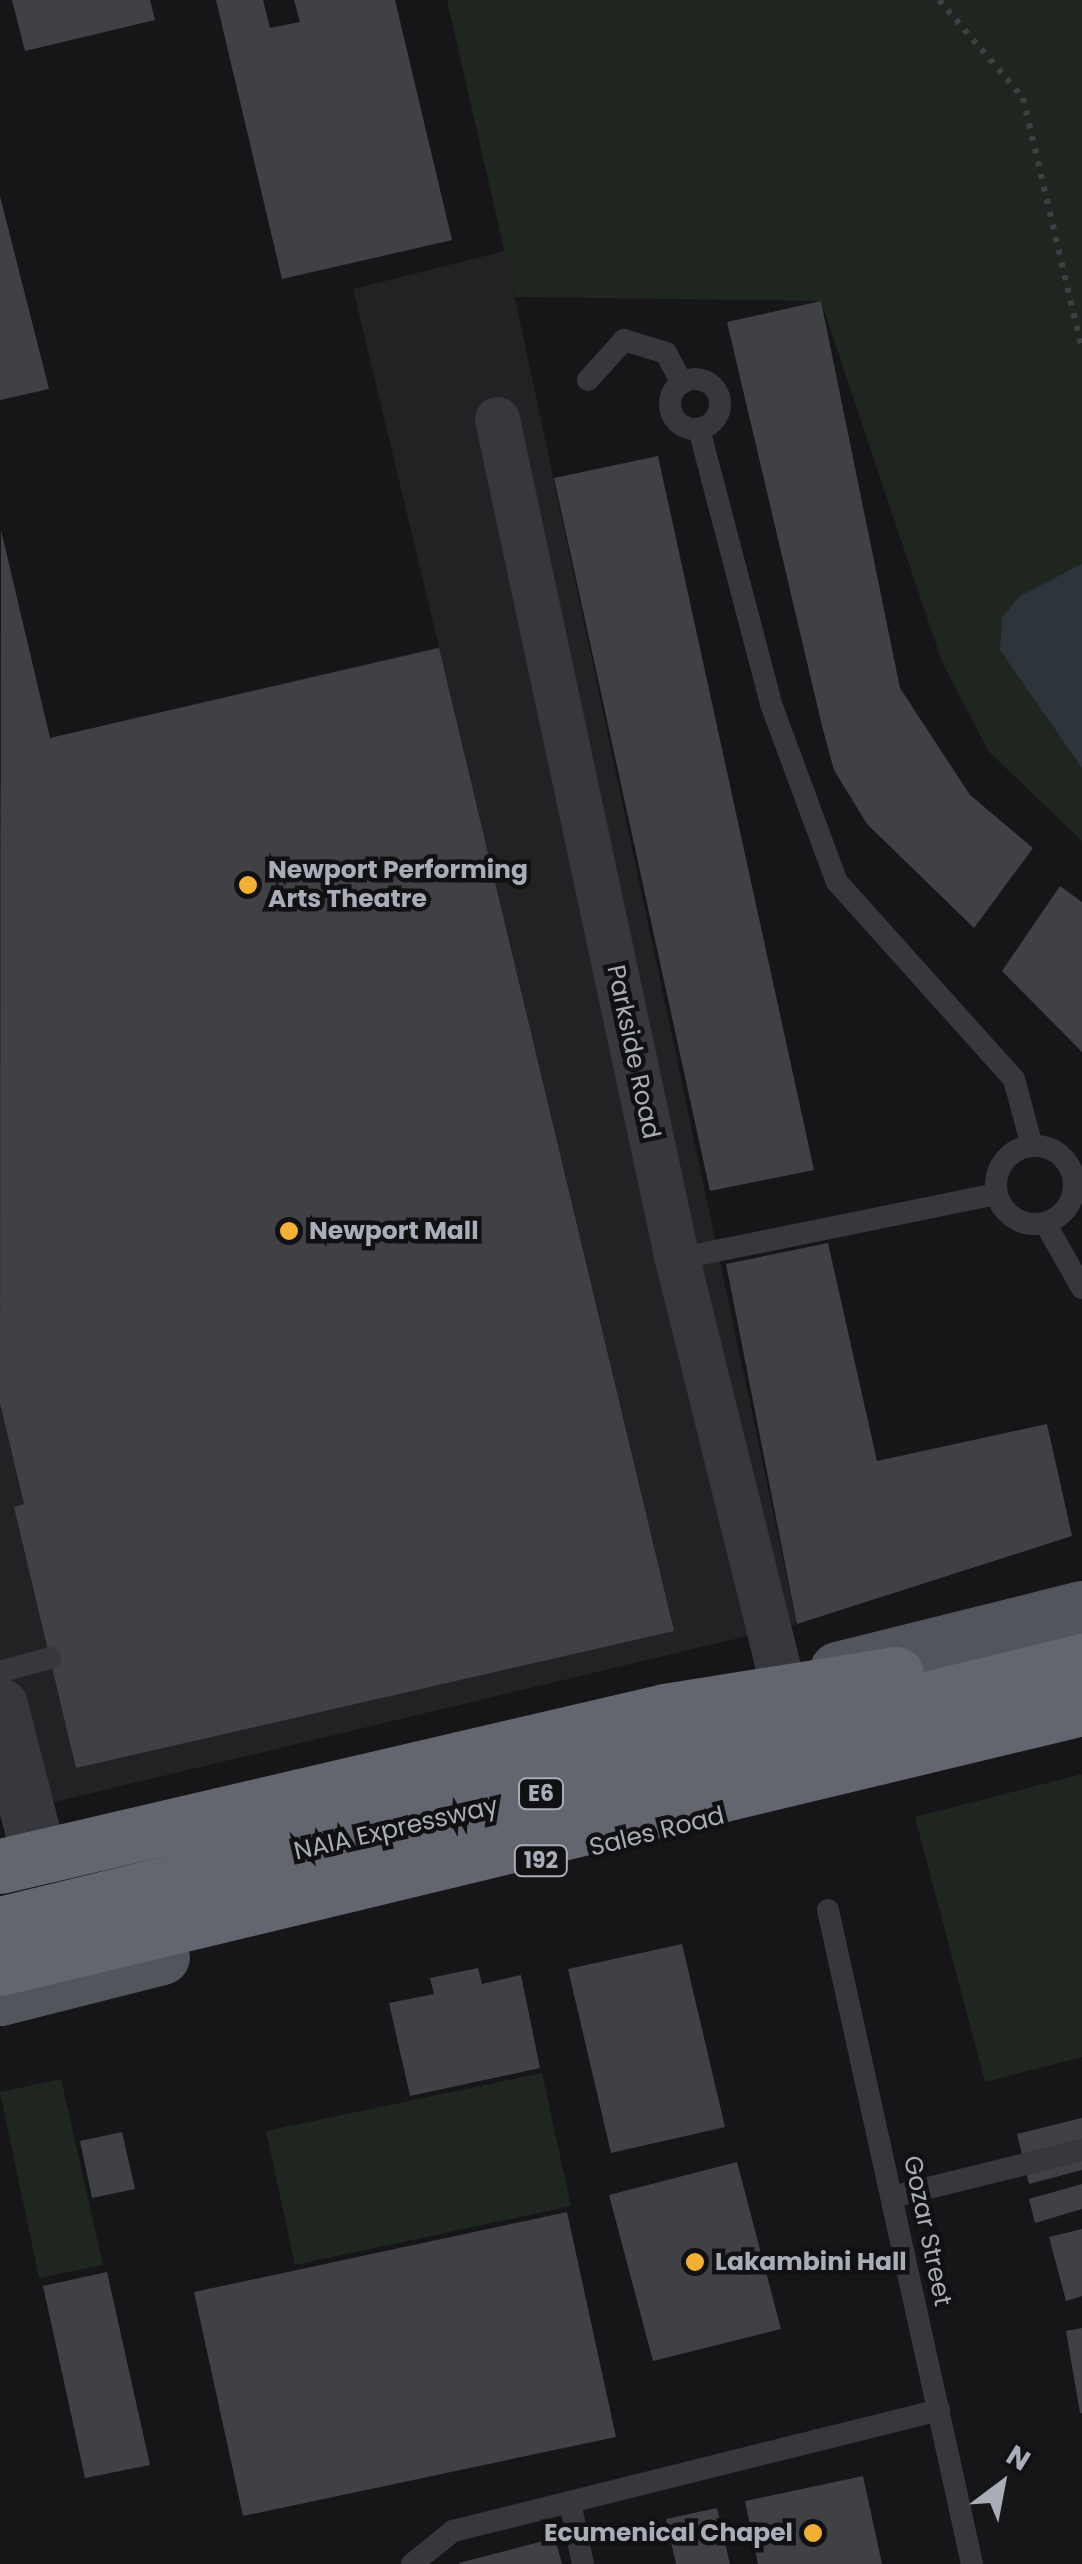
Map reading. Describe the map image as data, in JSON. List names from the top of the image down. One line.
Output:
{"streets":{"highway":["E6","NAIA Expressway"],"main road":["Sales Road","192"],"street":["Parkside Road"],"lane":["Gozar Street"]},"places":["Newport Performing Arts Theatre","Newport Mall","Lakambini Hall","Ecumenical Chapel"],"north":"top right"}
